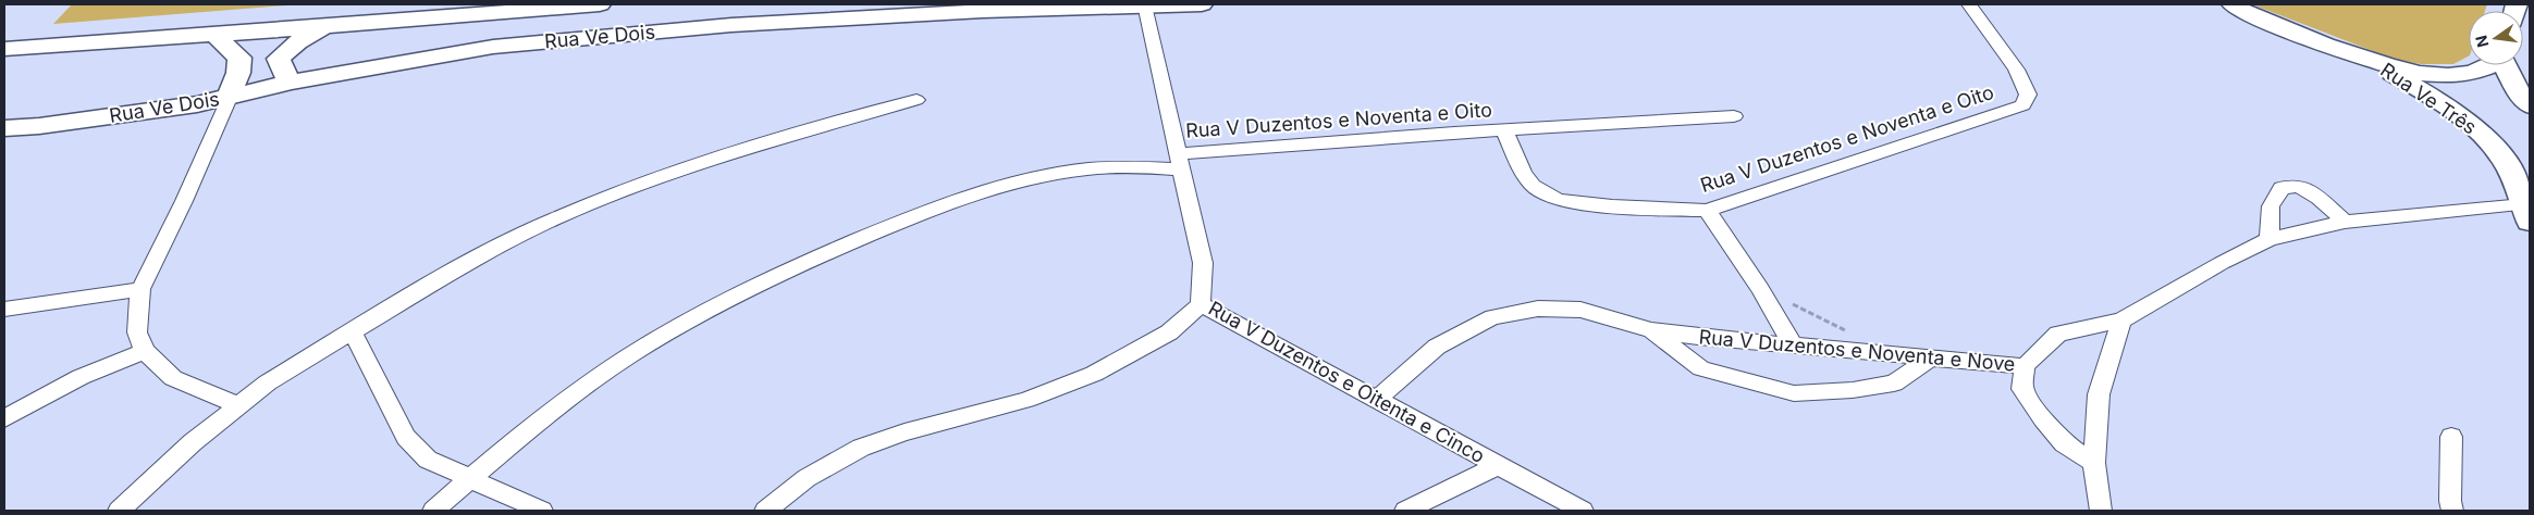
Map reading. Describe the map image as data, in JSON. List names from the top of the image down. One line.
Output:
{"streets":{"main road":["Rua Ve Dois","Rua Ve Três"],"street":["Rua V Duzentos e Noventa e Oito","Rua V Duzentos e Noventa e Nove","Rua V Duzentos e Oitenta e Cinco"]},"crossings":[["Rua Ve Dois","Rua V Duzentos e Oitenta e Cinco"],["Rua Ve Três","Rua V Duzentos e Noventa e Nove"],["Rua V Duzentos e Noventa e Oito","Rua V Duzentos e Oitenta e Cinco"],["Rua V Duzentos e Noventa e Nove","Rua V Duzentos e Oitenta e Cinco"]],"north":"left"}
